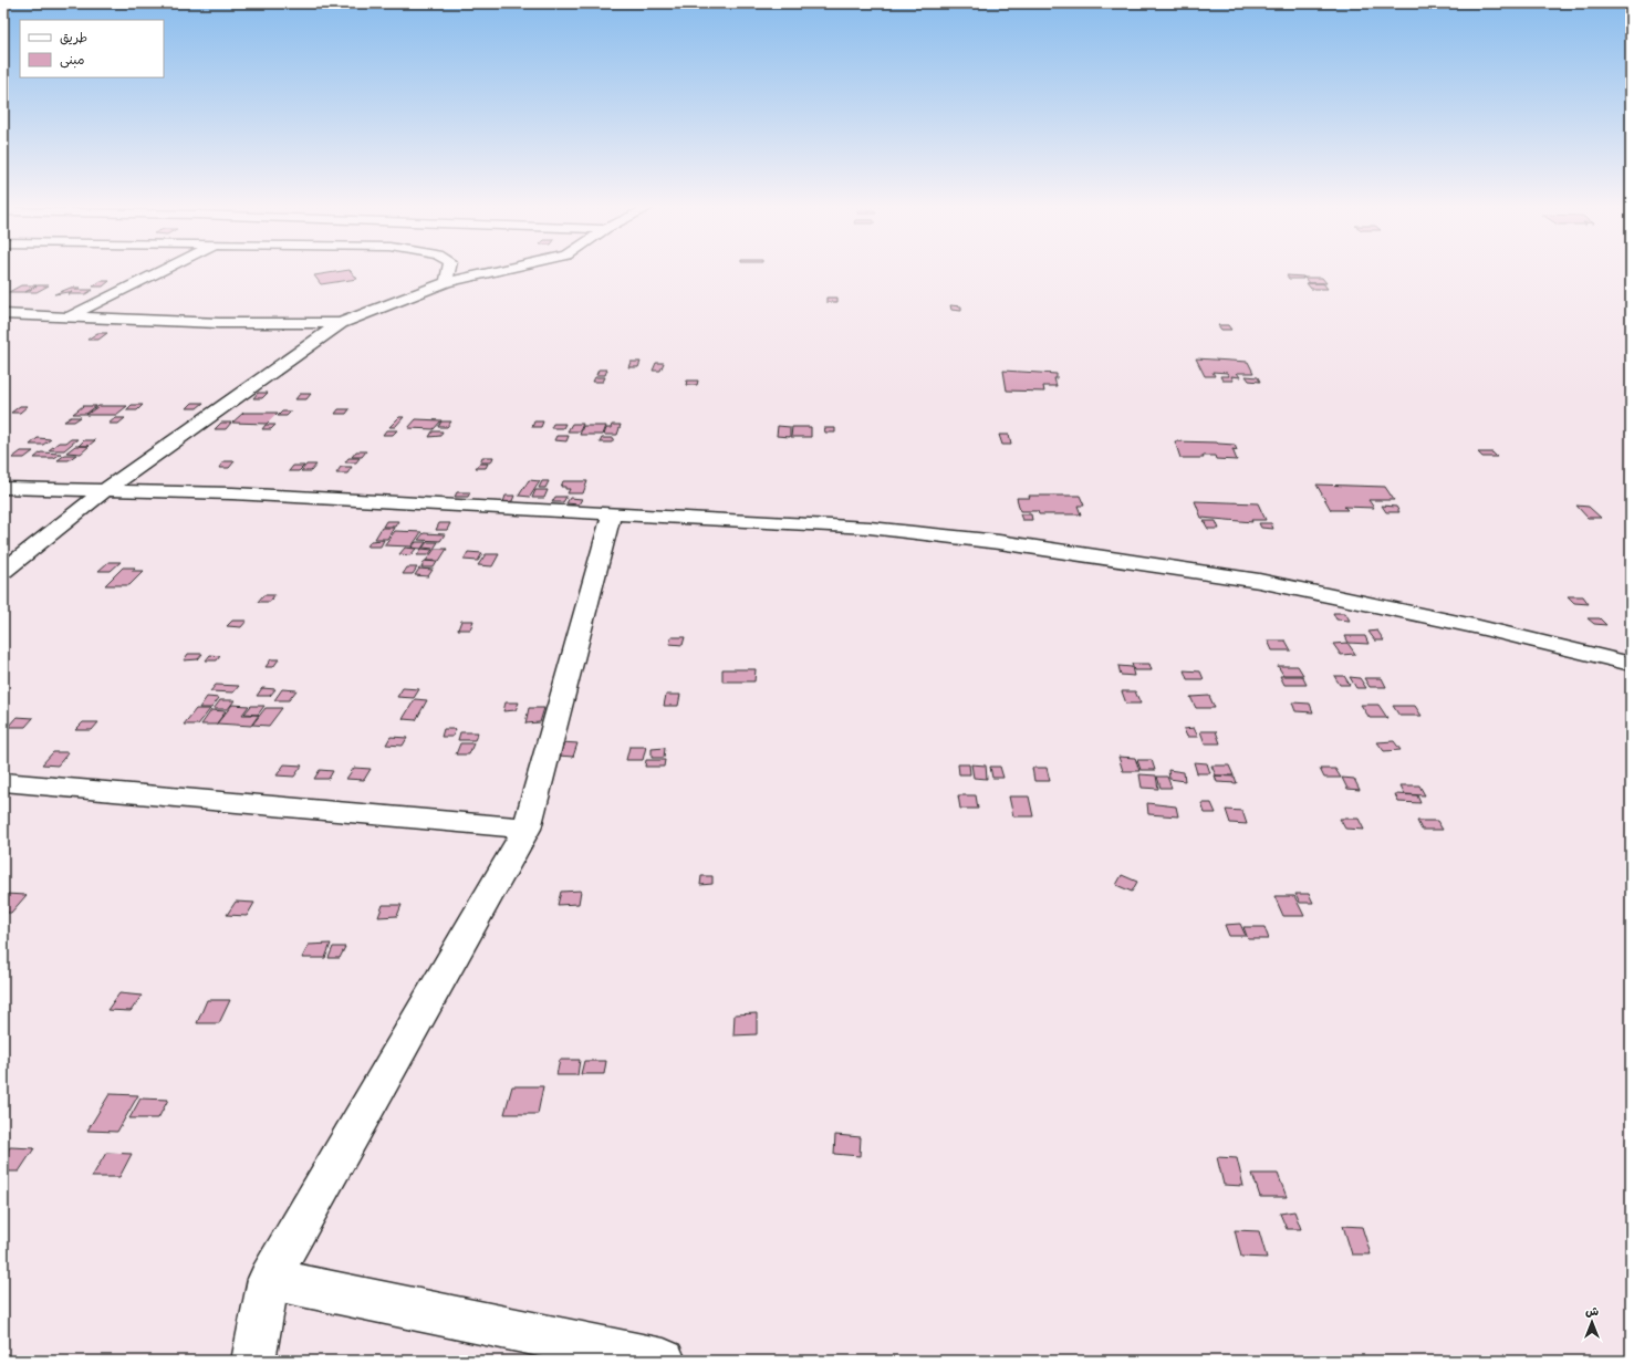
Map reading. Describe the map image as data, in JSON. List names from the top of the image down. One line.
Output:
{"legend":["طريق","مبنى"],"north":"top"}
